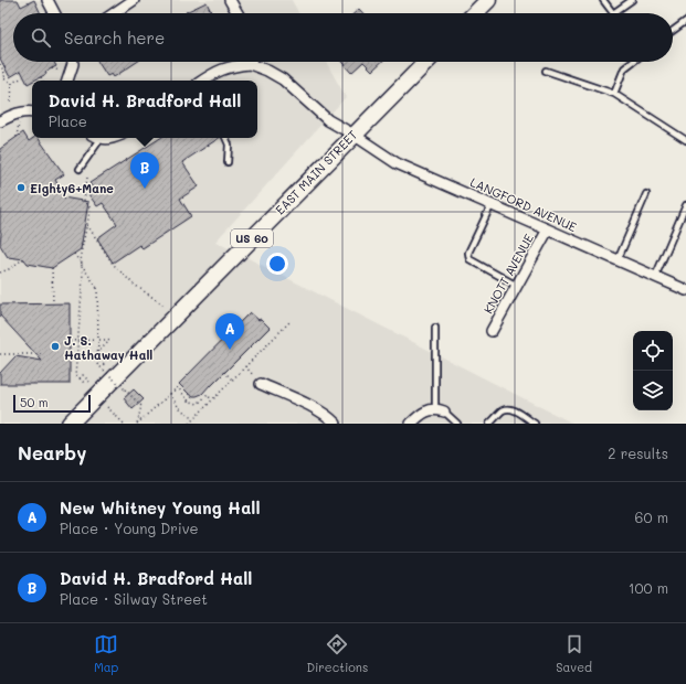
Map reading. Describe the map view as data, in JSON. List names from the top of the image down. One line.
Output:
{"streets":{"main road":["EAST MAIN STREET","US 60"],"street":["LANGFORD AVENUE","KNOTT AVENUE"]},"crossings":[["EAST MAIN STREET","LANGFORD AVENUE"],["LANGFORD AVENUE","KNOTT AVENUE"]],"places":["Eighty6+Mane","J. S. Hathaway Hall"],"scale_bar":"50 m","page":{"search":"Search here","popup":["David H. Bradford Hall","Place"],"pins":["B","A"],"scale":"50 m","heading":["Nearby","2 results"],"list":[{"mark":"A","name":"New Whitney Young Hall","note":"Place · Young Drive","value":"60 m"},{"mark":"B","name":"David H. Bradford Hall","note":"Place · Silway Street","value":"100 m"}],"nav":["Map","Directions","Saved"]}}
